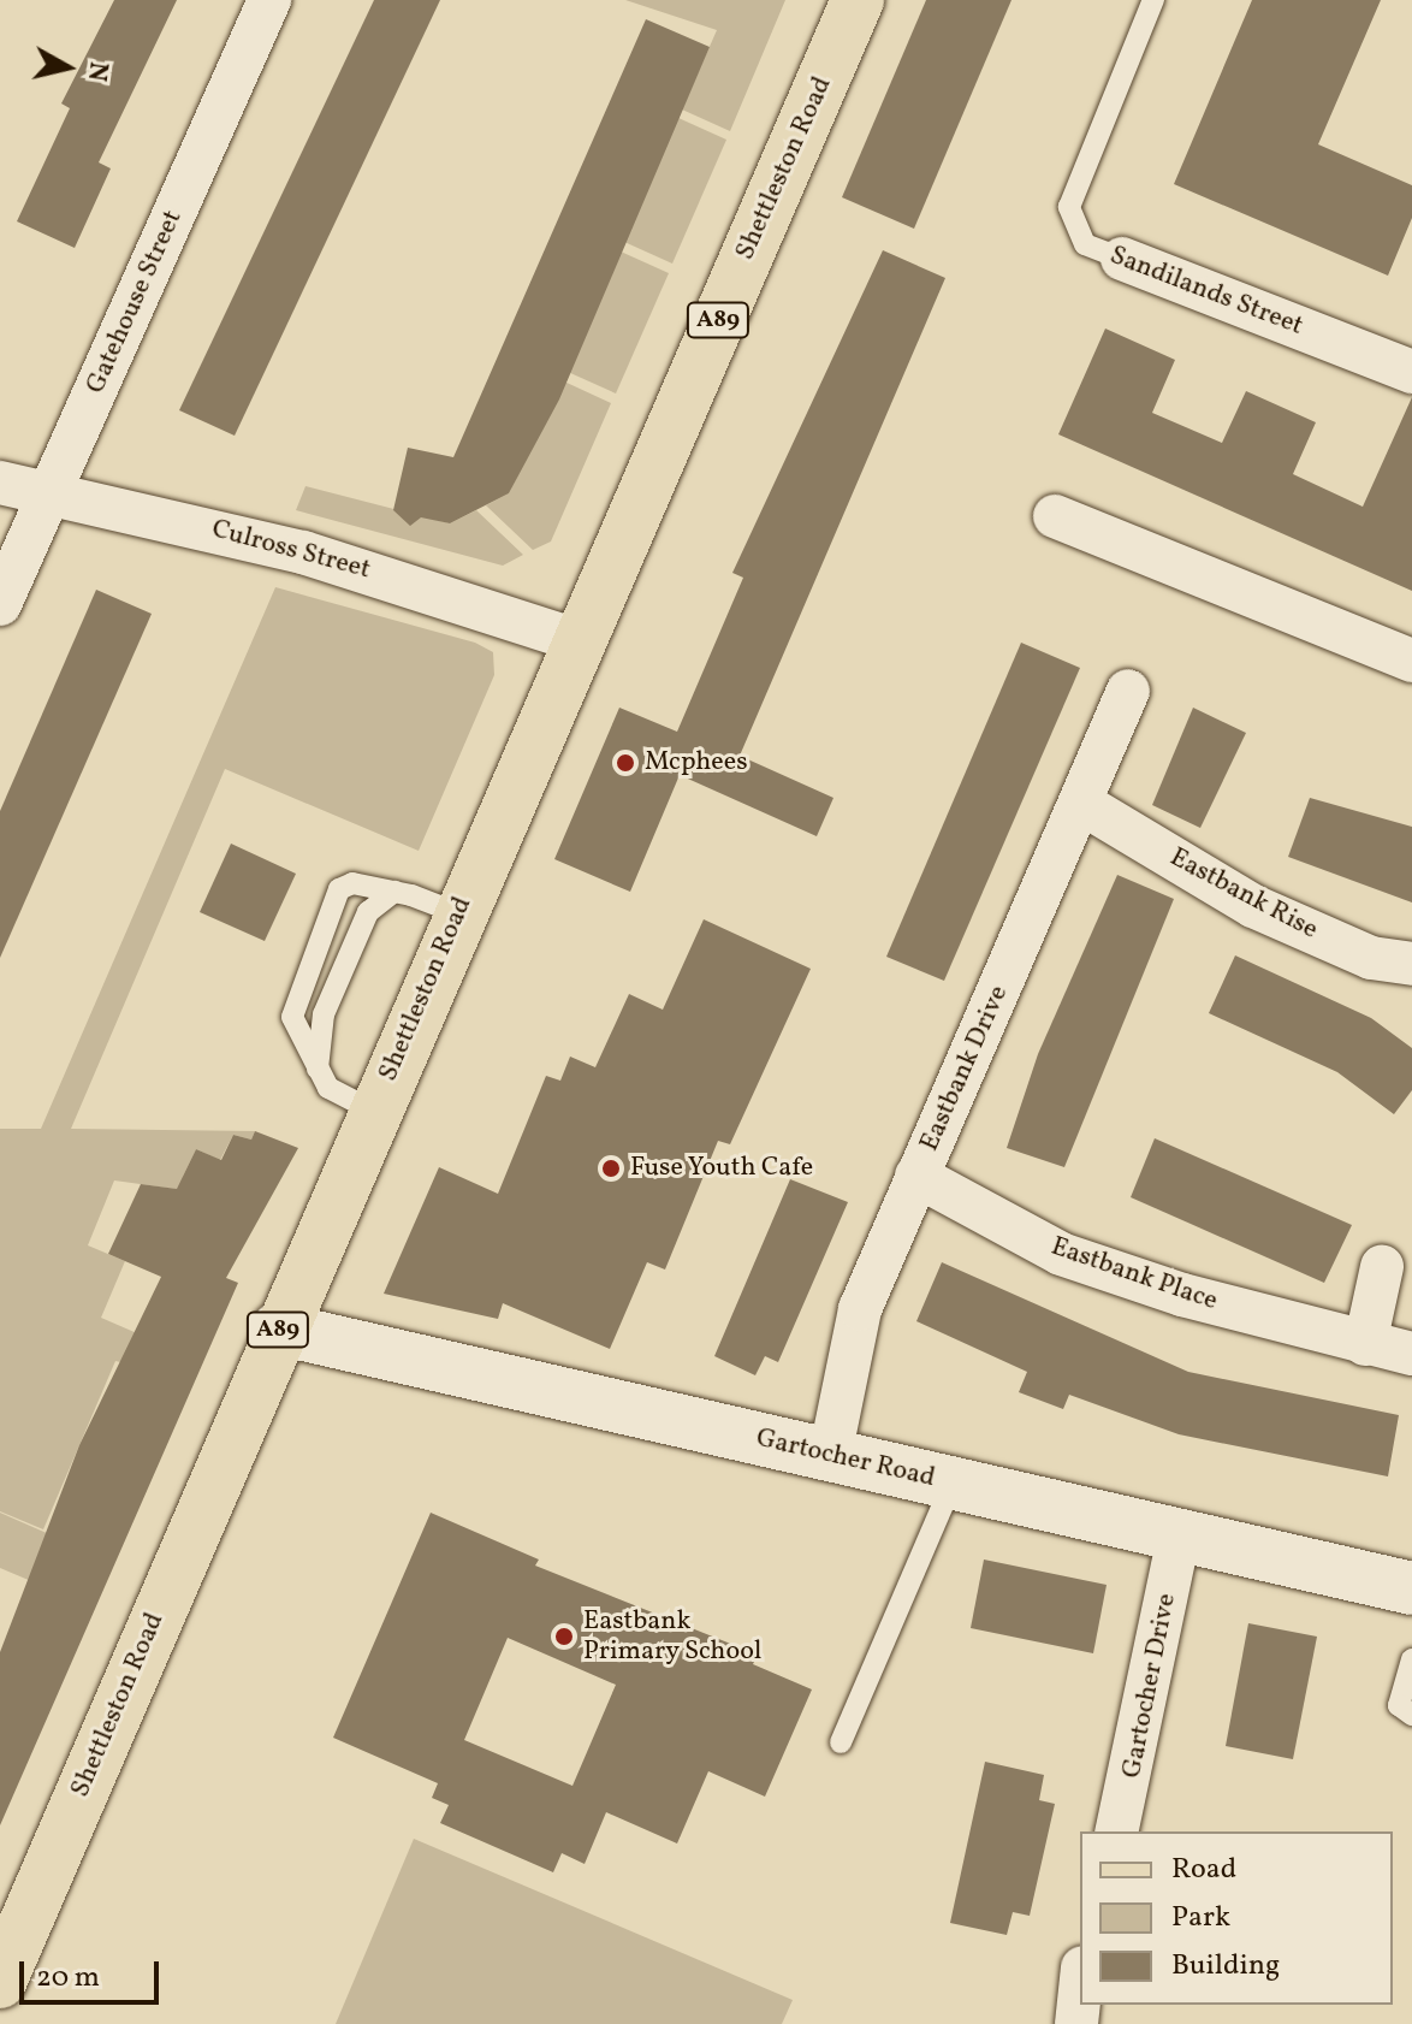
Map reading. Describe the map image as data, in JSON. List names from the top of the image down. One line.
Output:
{"streets":{"main road":["Shettleston Road","A89","Gartocher Road"],"street":["Sandilands Street","Gatehouse Street","Culross Street","Eastbank Rise","Eastbank Drive","Eastbank Place","Gartocher Drive"]},"crossings":[["Shettleston Road","Culross Street"],["Shettleston Road","Gartocher Road"],["Gatehouse Street","Culross Street"],["Eastbank Rise","Eastbank Drive"],["Eastbank Drive","Eastbank Place"],["Eastbank Drive","Gartocher Road"],["Gartocher Road","Gartocher Drive"]],"places":["Mcphees","Fuse Youth Cafe","Eastbank Primary School"],"legend":["Road","Park","Building"],"scale_bar":"20 m","north":"right"}
